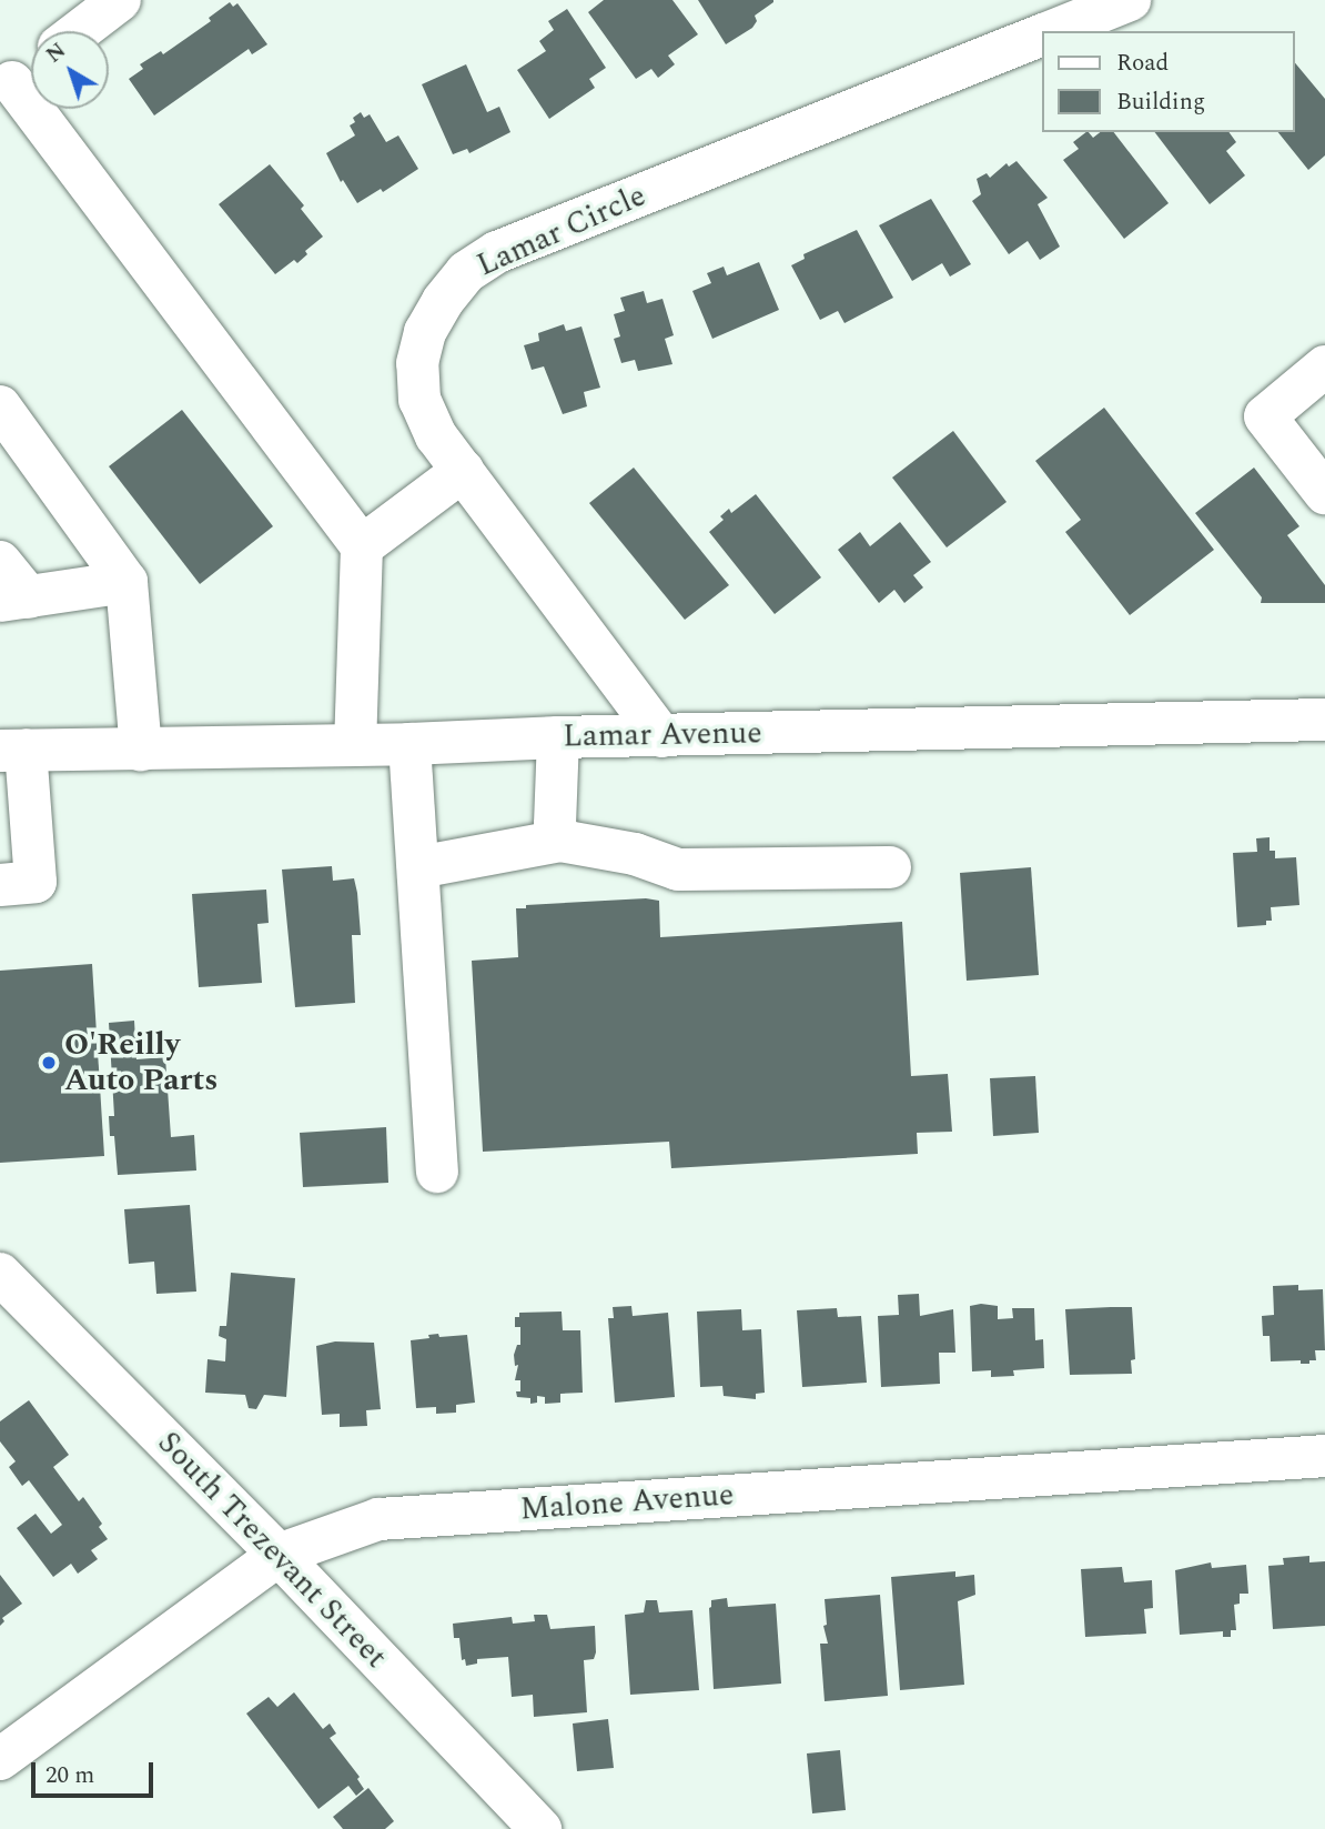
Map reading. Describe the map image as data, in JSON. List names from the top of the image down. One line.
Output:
{"streets":{"street":["Lamar Circle","Lamar Avenue","Malone Avenue","South Trezevant Street"]},"crossings":[["Lamar Circle","Lamar Avenue"],["Malone Avenue","South Trezevant Street"]],"places":["O'Reilly Auto Parts"],"legend":["Road","Building"],"scale_bar":"20 m","north":"top left"}
